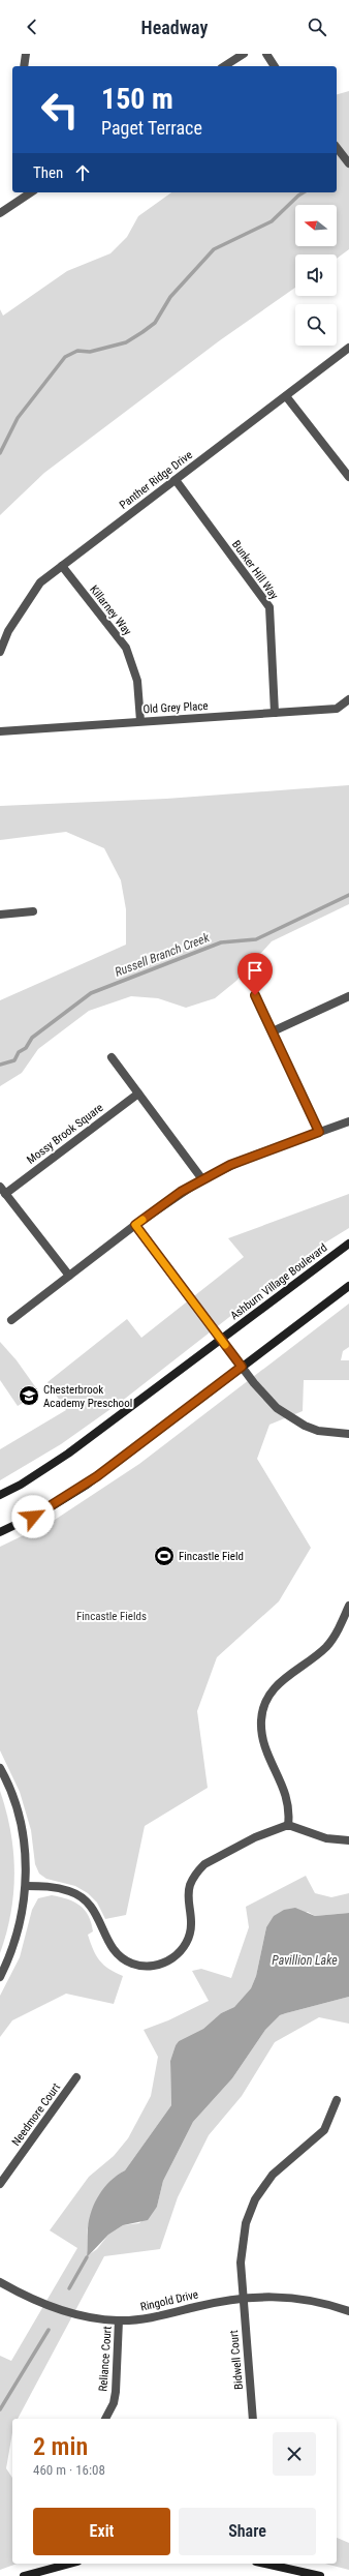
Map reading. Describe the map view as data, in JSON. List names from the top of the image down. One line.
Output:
{"streets":{"main road":["Ashburn Village Boulevard"],"street":["Panther Ridge Drive","Bunker Hill Way","Killarney Way","Old Grey Place","Mossy Brook Square","Needmore Court","Ringold Drive","Reliance Court","Bidwell Court"]},"crossings":[["Panther Ridge Drive","Bunker Hill Way"],["Panther Ridge Drive","Killarney Way"],["Bunker Hill Way","Old Grey Place"],["Killarney Way","Old Grey Place"],["Ringold Drive","Reliance Court"],["Ringold Drive","Bidwell Court"]],"water":["Russell Branch Creek","Pavillion Lake"],"parks":["Fincastle Fields"],"places":{"school or university":["Chesterbrook Academy Preschool"],"sports":["Fincastle Field"]},"north":"left","page":{"header":"Headway","turn":["150 m","Paget Terrace"],"then":"Then","heading":["2 min","460 m · 16:08"],"buttons":["Exit","Share"]}}
